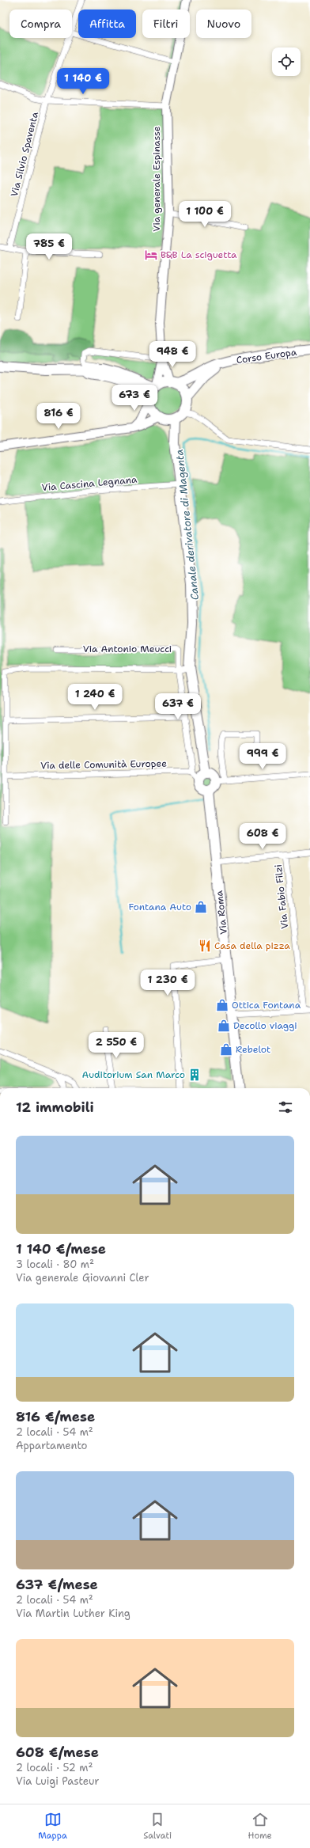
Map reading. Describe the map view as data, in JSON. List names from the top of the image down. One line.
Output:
{"streets":{"main road":["Corso Europa","Via Roma"],"street":["Via Silvio Spaventa","Via generale Espinasse","Via Cascina Legnana","Via Antonio Meucci","Via delle Comunità Europee","Via Fabio Filzi"]},"crossings":[["Via generale Espinasse","Corso Europa"]],"water":["Canale derivatore di Magenta"],"places":{"hotel":["B&B La sciguetta"],"shop":["Fontana Auto","Ottica Fontana","Decollo viaggi","Rebelot"],"restaurant":["Casa della pizza"],"building":["Auditorium San Marco"]},"page":{"chip":["Compra","Affitta","Filtri","Nuovo"],"price":["1 140 €","1 100 €","785 €","948 €","673 €","816 €","1 240 €","637 €","999 €","608 €","1 230 €","2 550 €"],"heading":"12 immobili","list":[{"name":"1 140 €/mese","note":"3 locali · 80 m² · Via generale Giovanni Cler"},{"name":"816 €/mese","note":"2 locali · 54 m² · Appartamento"},{"name":"637 €/mese","note":"2 locali · 54 m² · Via Martin Luther King"},{"name":"608 €/mese","note":"2 locali · 52 m² · Via Luigi Pasteur"}],"tabs":["Mappa","Salvati","Home"]}}
